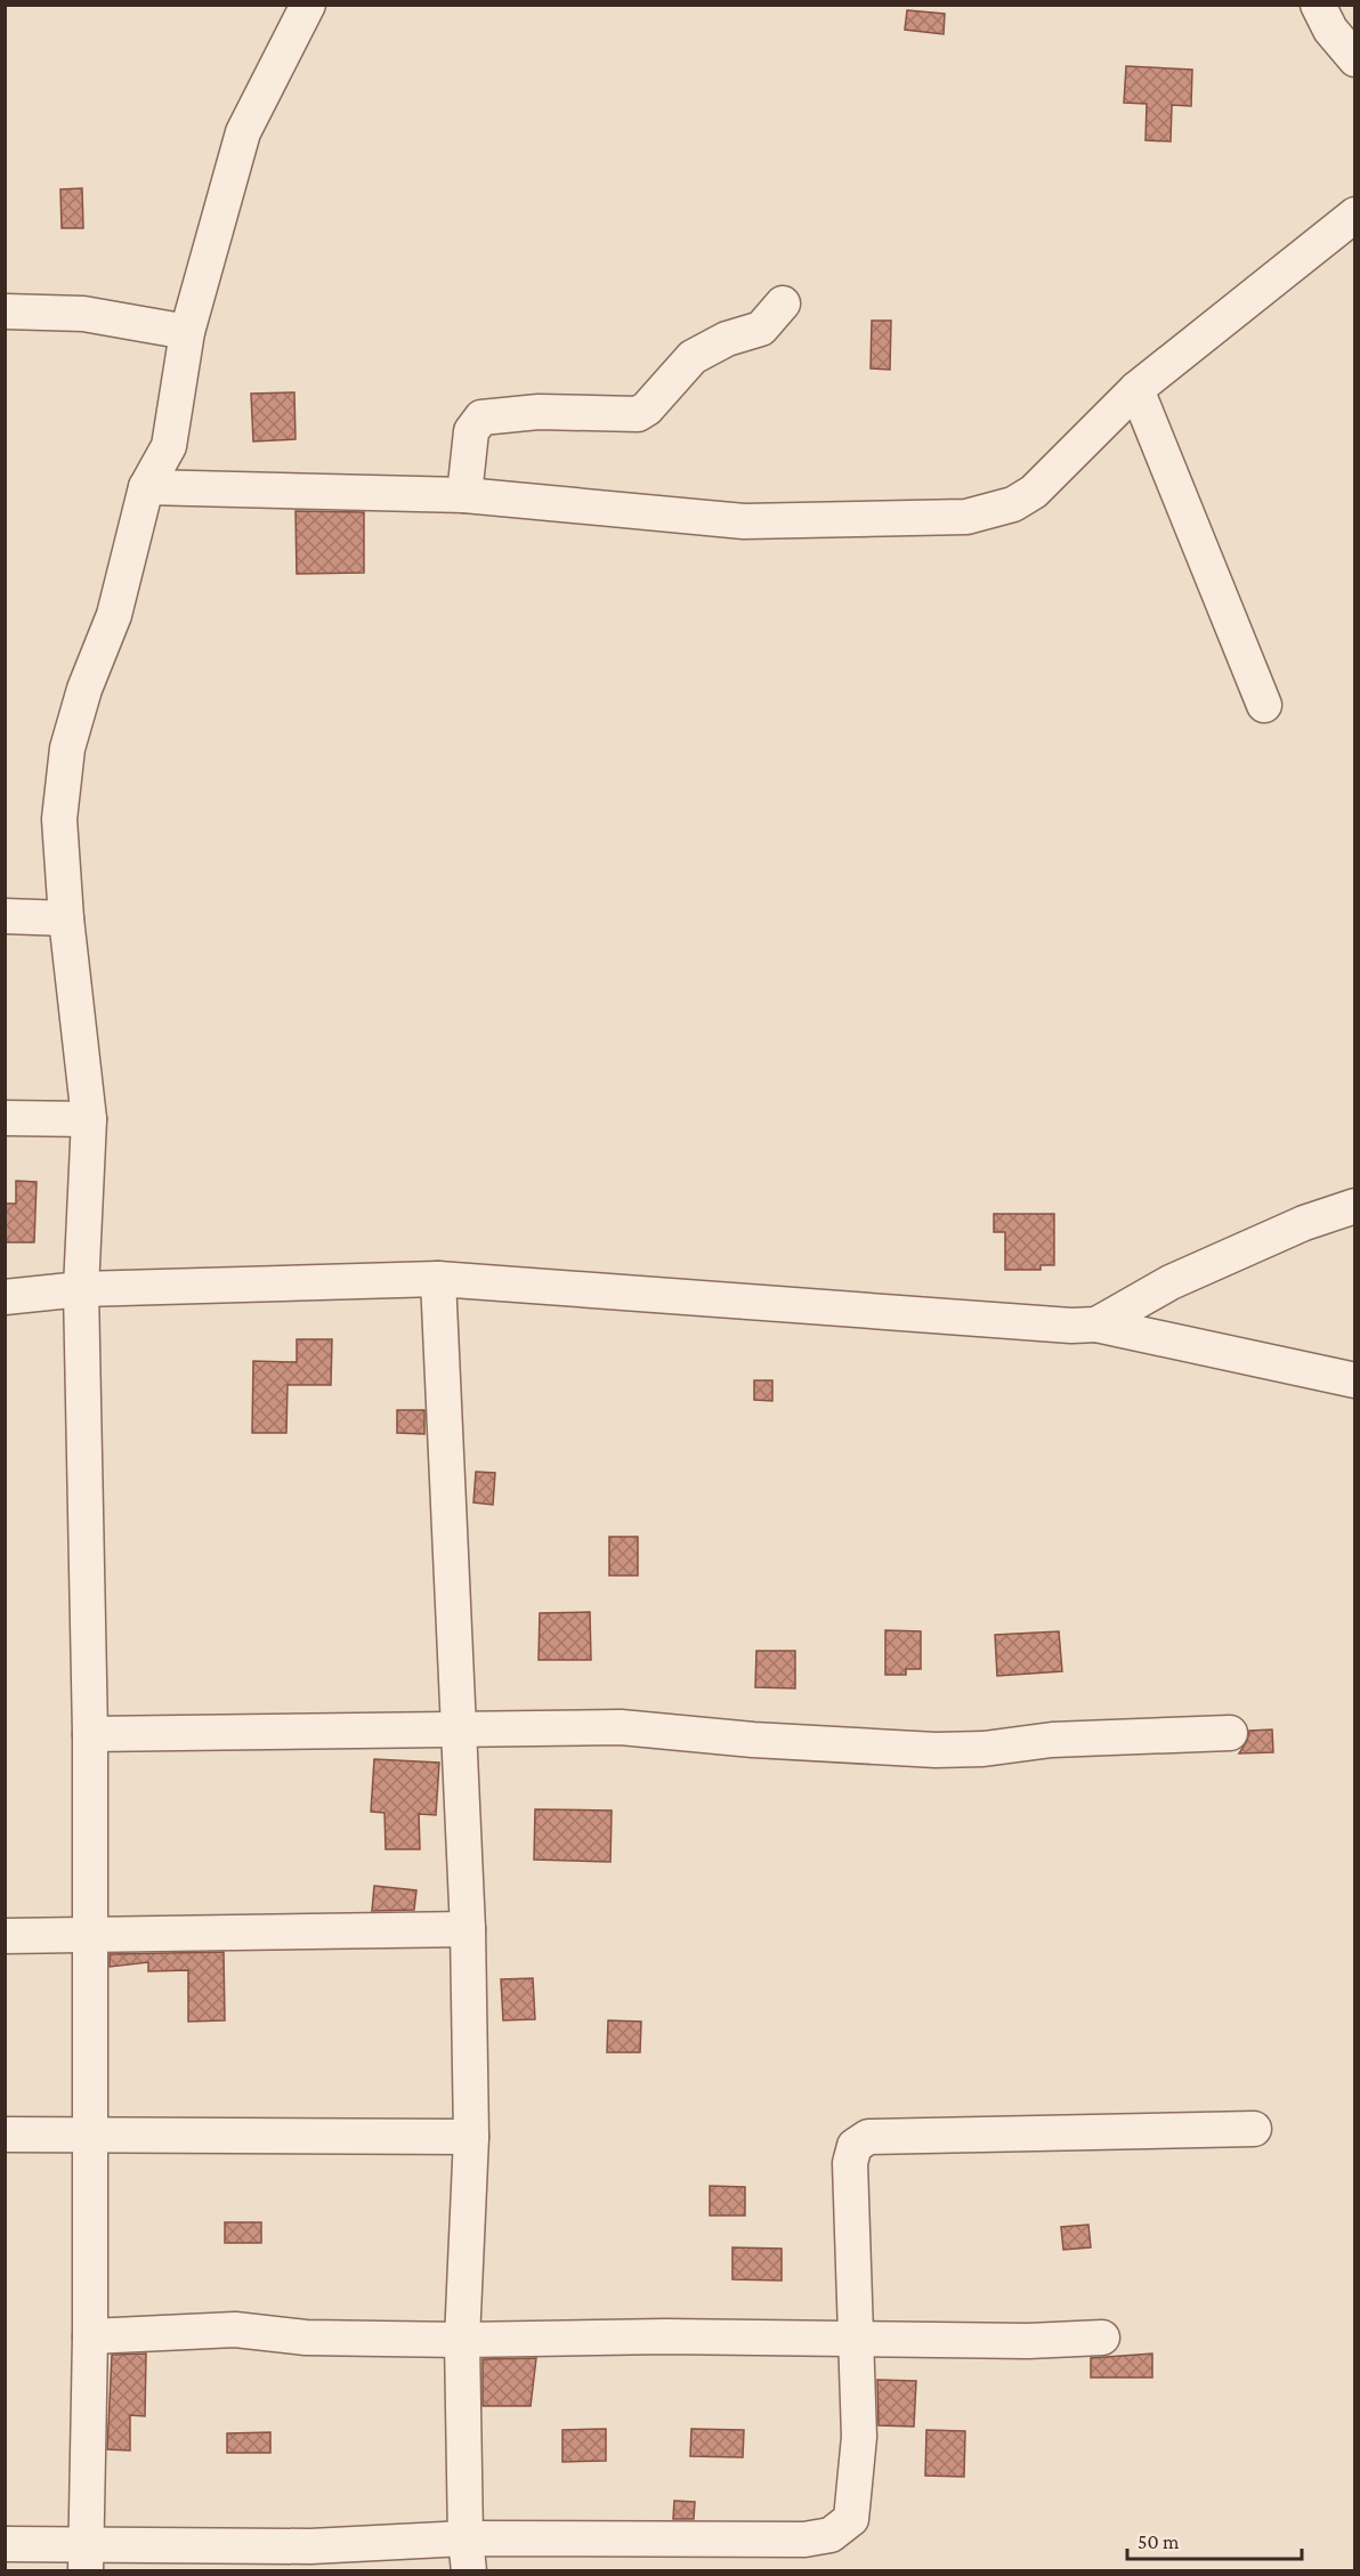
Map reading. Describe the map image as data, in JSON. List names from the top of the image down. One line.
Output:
{"scale_bar":"50 m"}
